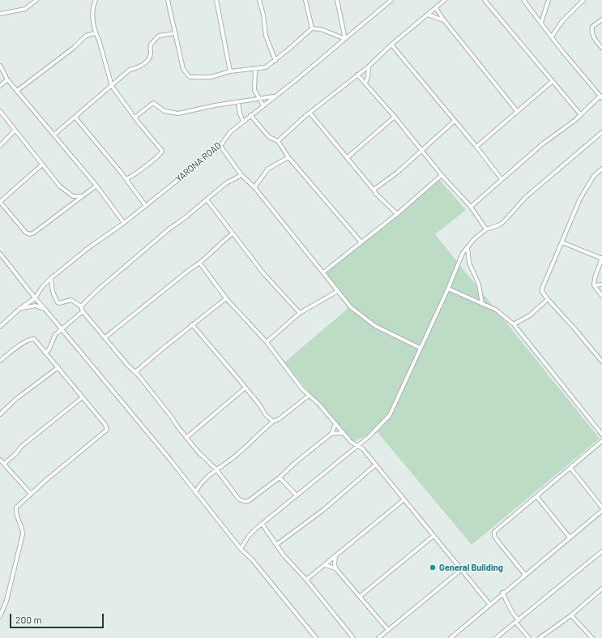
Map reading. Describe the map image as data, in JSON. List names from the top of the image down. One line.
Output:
{"streets":{"street":["YARONA ROAD"]},"places":["General Building"],"scale_bar":"200 m"}
